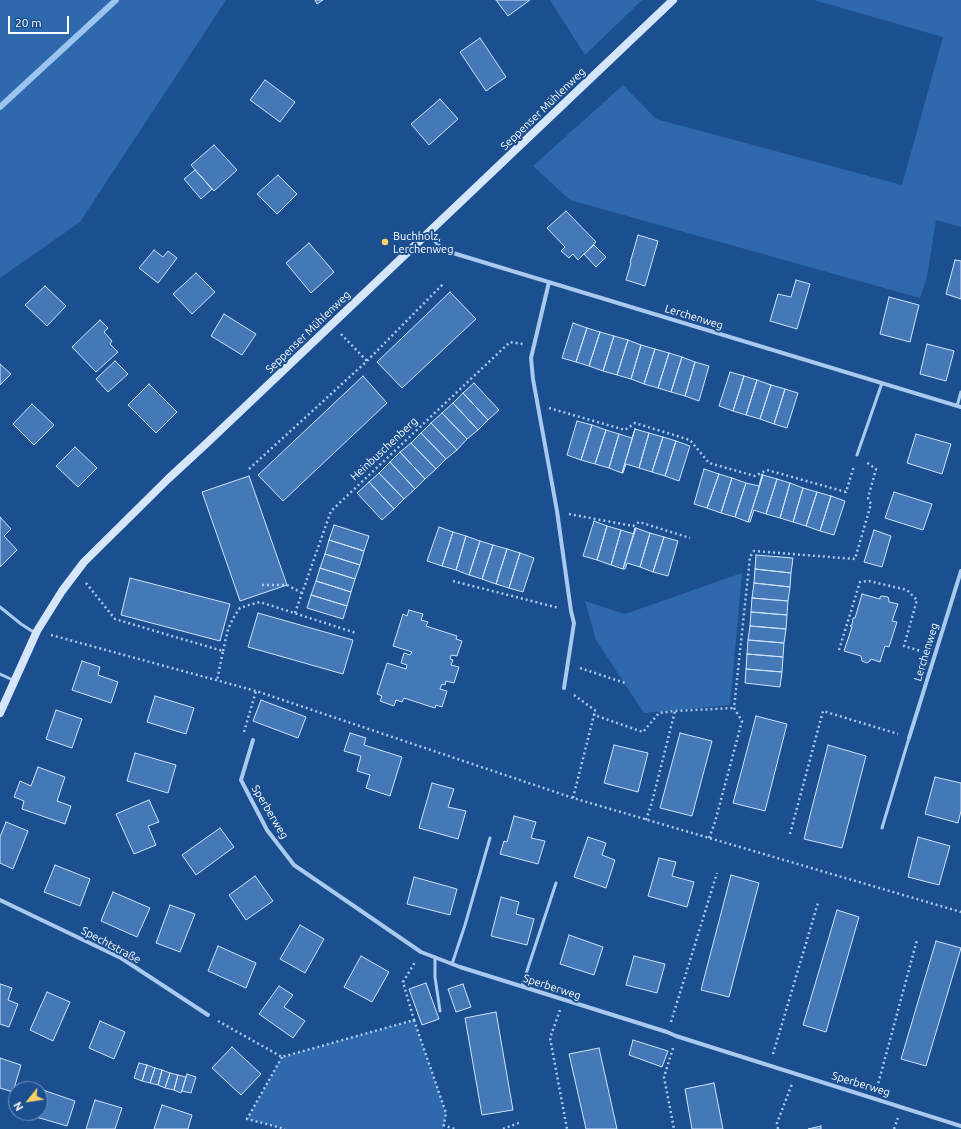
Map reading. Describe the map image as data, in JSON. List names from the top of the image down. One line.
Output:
{"streets":{"street":["Seppenser Mühlenweg","Lerchenweg","Sperberweg","Spechtstraße"],"path":["Heinbuschenberg"]},"crossings":[["Seppenser Mühlenweg","Lerchenweg"]],"places":["Buchholz, Lerchenweg"],"scale_bar":"20 m","north":"bottom left"}
